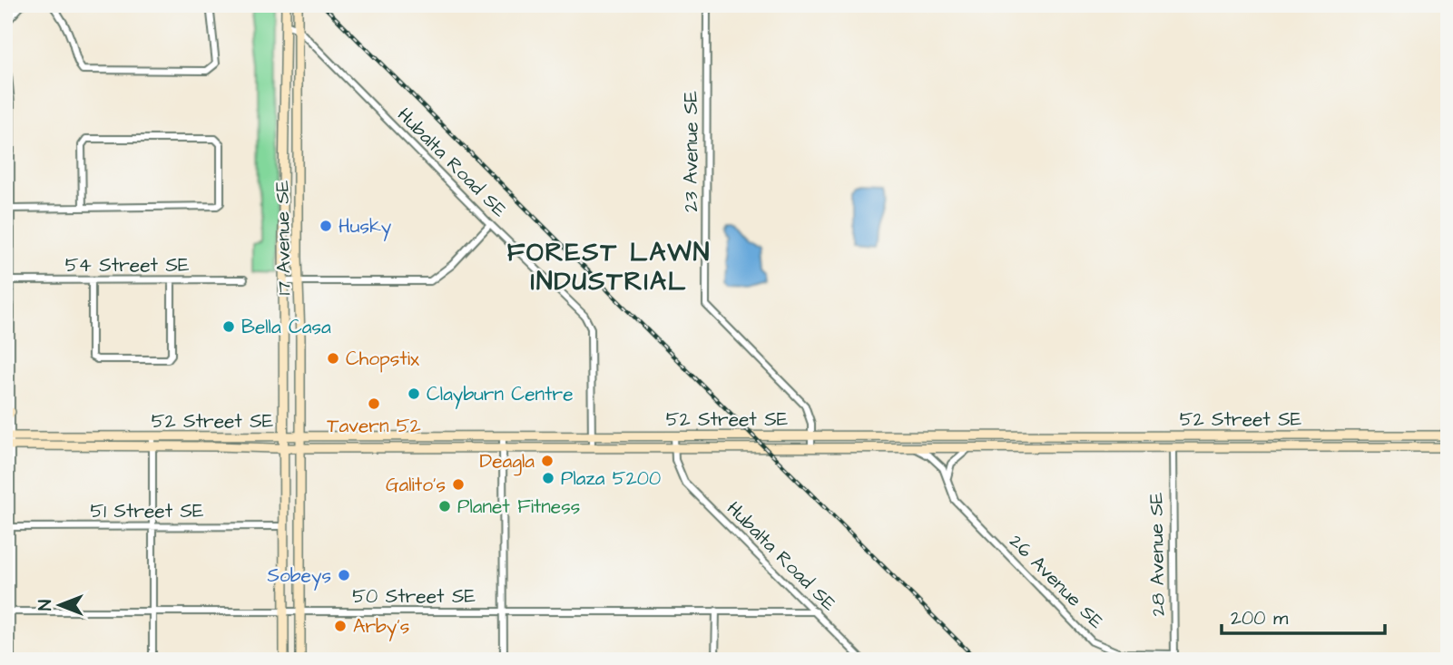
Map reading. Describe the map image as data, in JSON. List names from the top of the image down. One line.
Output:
{"streets":{"main road":["17 Avenue SE","52 Street SE"],"street":["23 Avenue SE","Hubalta Road SE","54 Street SE","51 Street SE","28 Avenue SE","26 Avenue SE","50 Street SE"]},"crossings":[["23 Avenue SE","52 Street SE"],["Hubalta Road SE","17 Avenue SE"],["Hubalta Road SE","52 Street SE"],["Hubalta Road SE","50 Street SE"],["17 Avenue SE","52 Street SE"],["17 Avenue SE","51 Street SE"],["17 Avenue SE","50 Street SE"],["52 Street SE","28 Avenue SE"],["52 Street SE","26 Avenue SE"],["28 Avenue SE","26 Avenue SE"]],"districts":["FOREST LAWN INDUSTRIAL"],"places":["Husky","Bella Casa","Chopstix","Clayburn Centre","Tavern 52","Deagla","Plaza 5200","Galito's","Planet Fitness","Sobeys","Arby's"],"scale_bar":"200 m","north":"left"}
